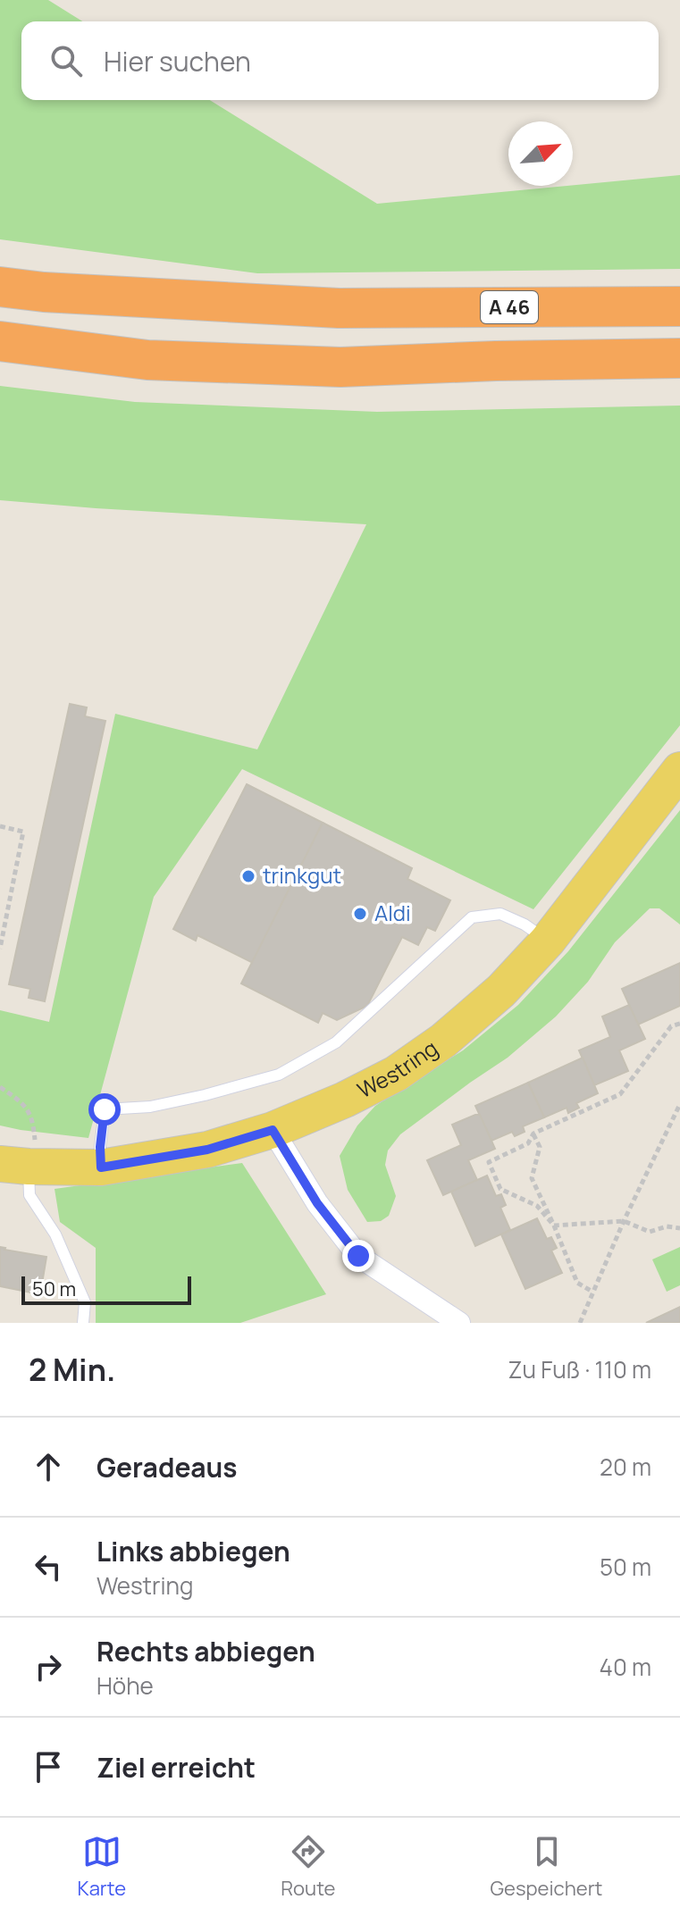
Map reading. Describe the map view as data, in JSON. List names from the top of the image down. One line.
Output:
{"streets":{"highway":["A 46"],"main road":["Westring"]},"places":["trinkgut","Aldi"],"scale_bar":"50 m","north":"top right","page":{"search":"Hier suchen","scale":"50 m","heading":["2 Min.","Zu Fuß · 110 m"],"list":[["Geradeaus","20 m"],["Links abbiegen","Westring","50 m"],["Rechts abbiegen","Höhe","40 m"],"Ziel erreicht"],"nav":["Karte","Route","Gespeichert"]}}
